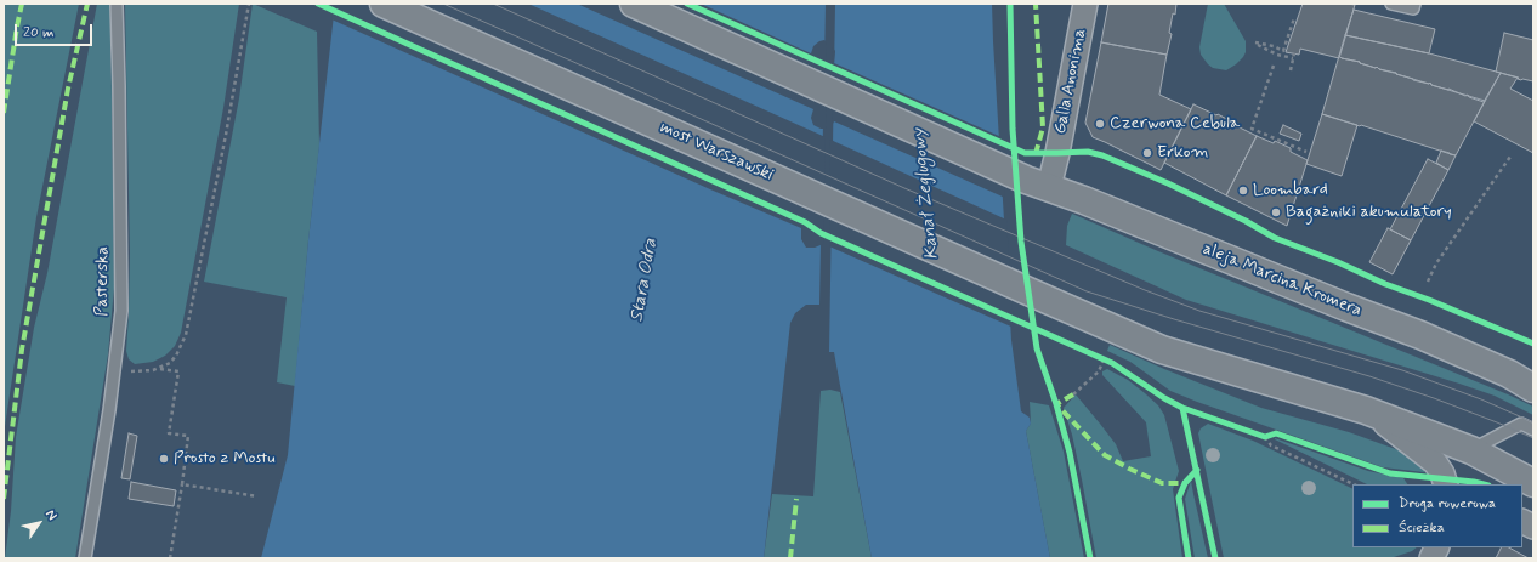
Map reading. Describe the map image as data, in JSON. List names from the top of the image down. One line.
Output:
{"streets":{"main road":["most Warszawski","aleja Marcina Kromera"],"street":["Galla Anonima"],"lane":["Pasterska"]},"crossings":[["Galla Anonima","aleja Marcina Kromera"]],"water":["Kanał Żeglugowy","Stara Odra"],"places":["Czerwona Cebula","Erkom","Loombard","Bagażniki akumulatory","Prosto z Mostu"],"legend":["Droga rowerowa","Ścieżka"],"scale_bar":"20 m","north":"top right"}
